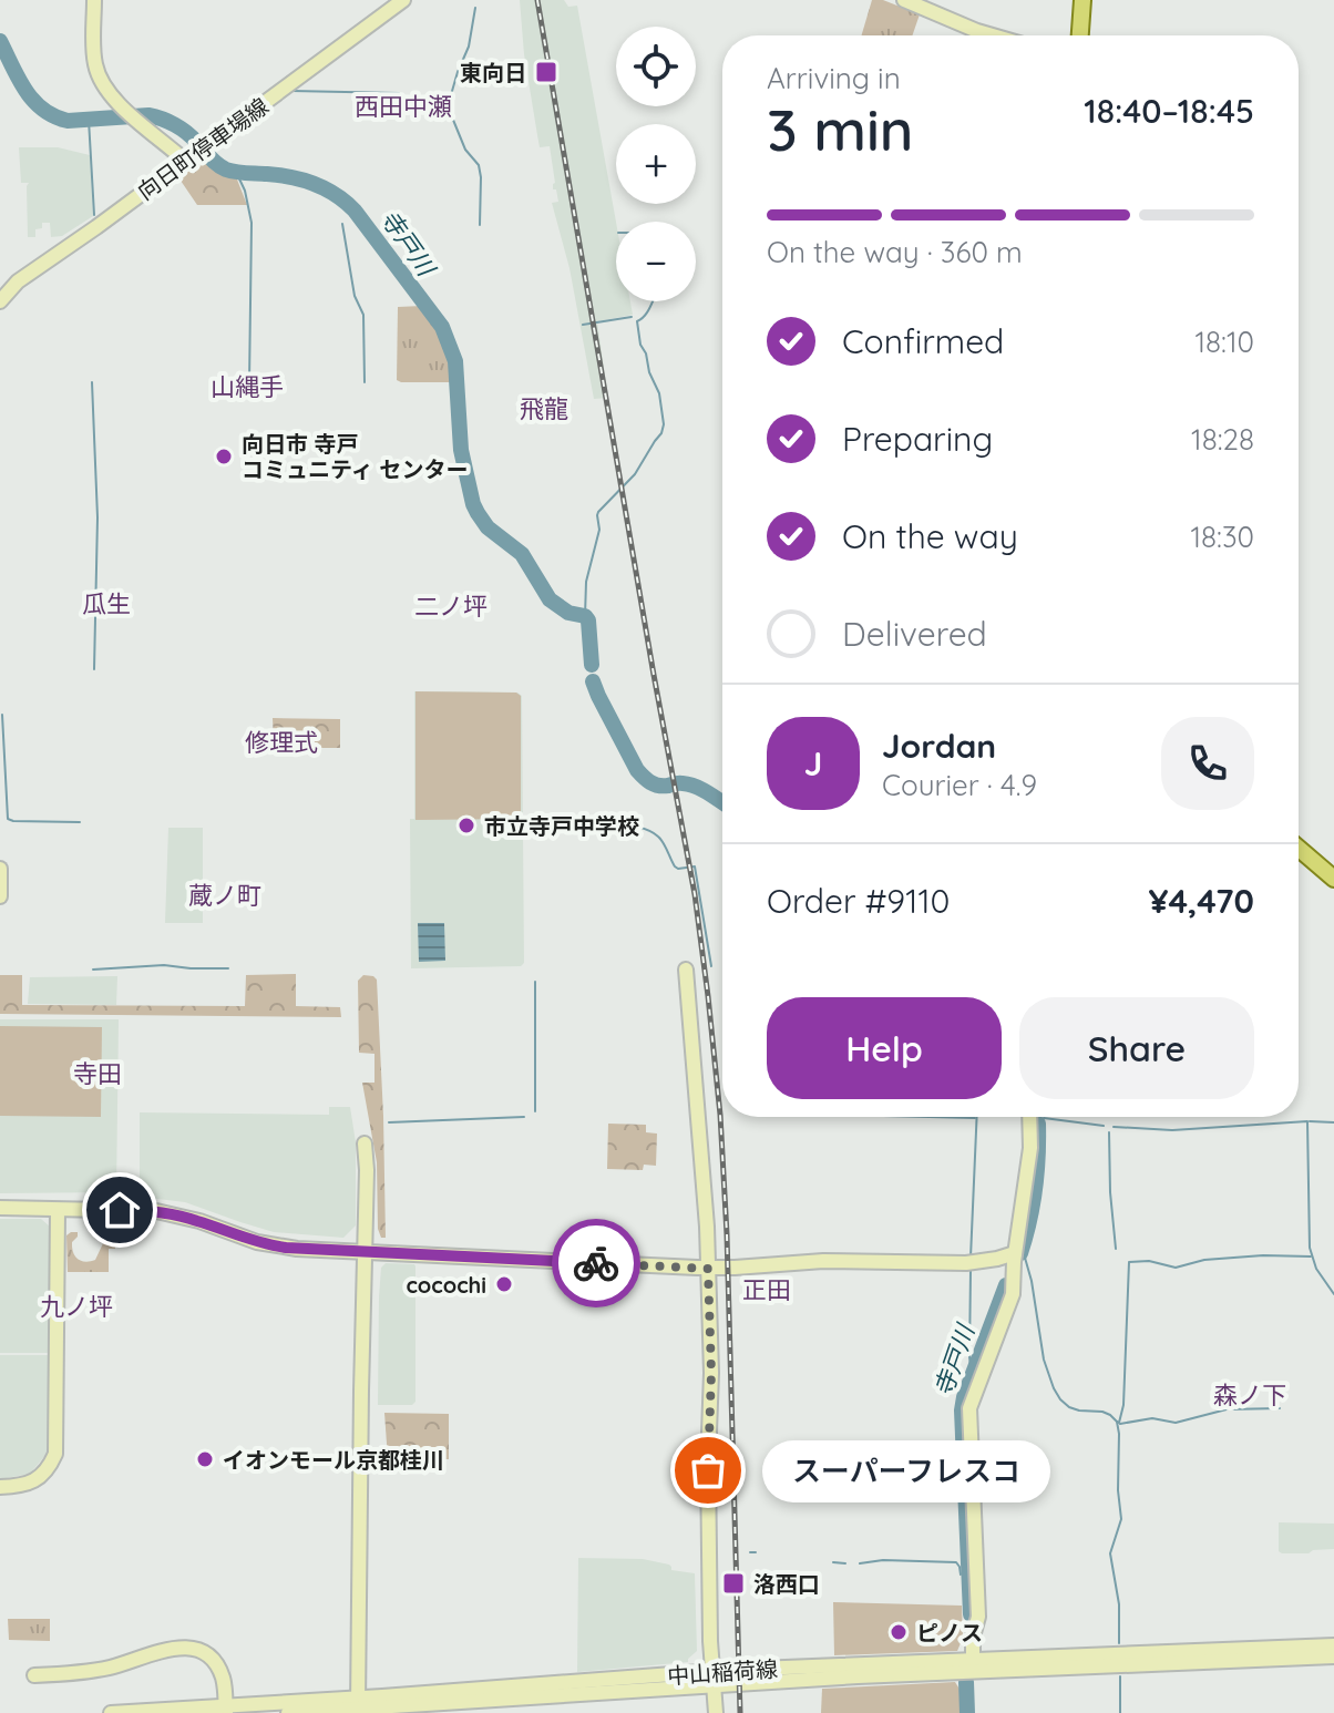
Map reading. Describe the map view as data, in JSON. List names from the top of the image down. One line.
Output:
{"streets":{"street":["向日町停車場線","中山稲荷線"]},"districts":["西田中瀬","山縄手","飛龍","瓜生","二ノ坪","修理式","蔵ノ町","寺田","正田","九ノ坪","森ノ下"],"water":["寺戸川"],"places":{"transit":["東向日","洛西口"],"other":["向日市 寺戸 コミュニティ センター","市立寺戸中学校","cocochi","イオンモール京都桂川","スーパーフレスコ","ピノス"]},"page":{"map_buttons":["+","−"],"heading":["3 min","Arriving in","18:40–18:45"],"panel":["Jordan","Courier · 4.9","Order #9110","¥4,470"],"bar":"On the way · 360 m","list":[["Confirmed","18:10"],["Preparing","18:28"],["On the way","18:30"],"Delivered"],"round":"J","buttons":["Help","Share"],"bubble":"スーパーフレスコ"}}
